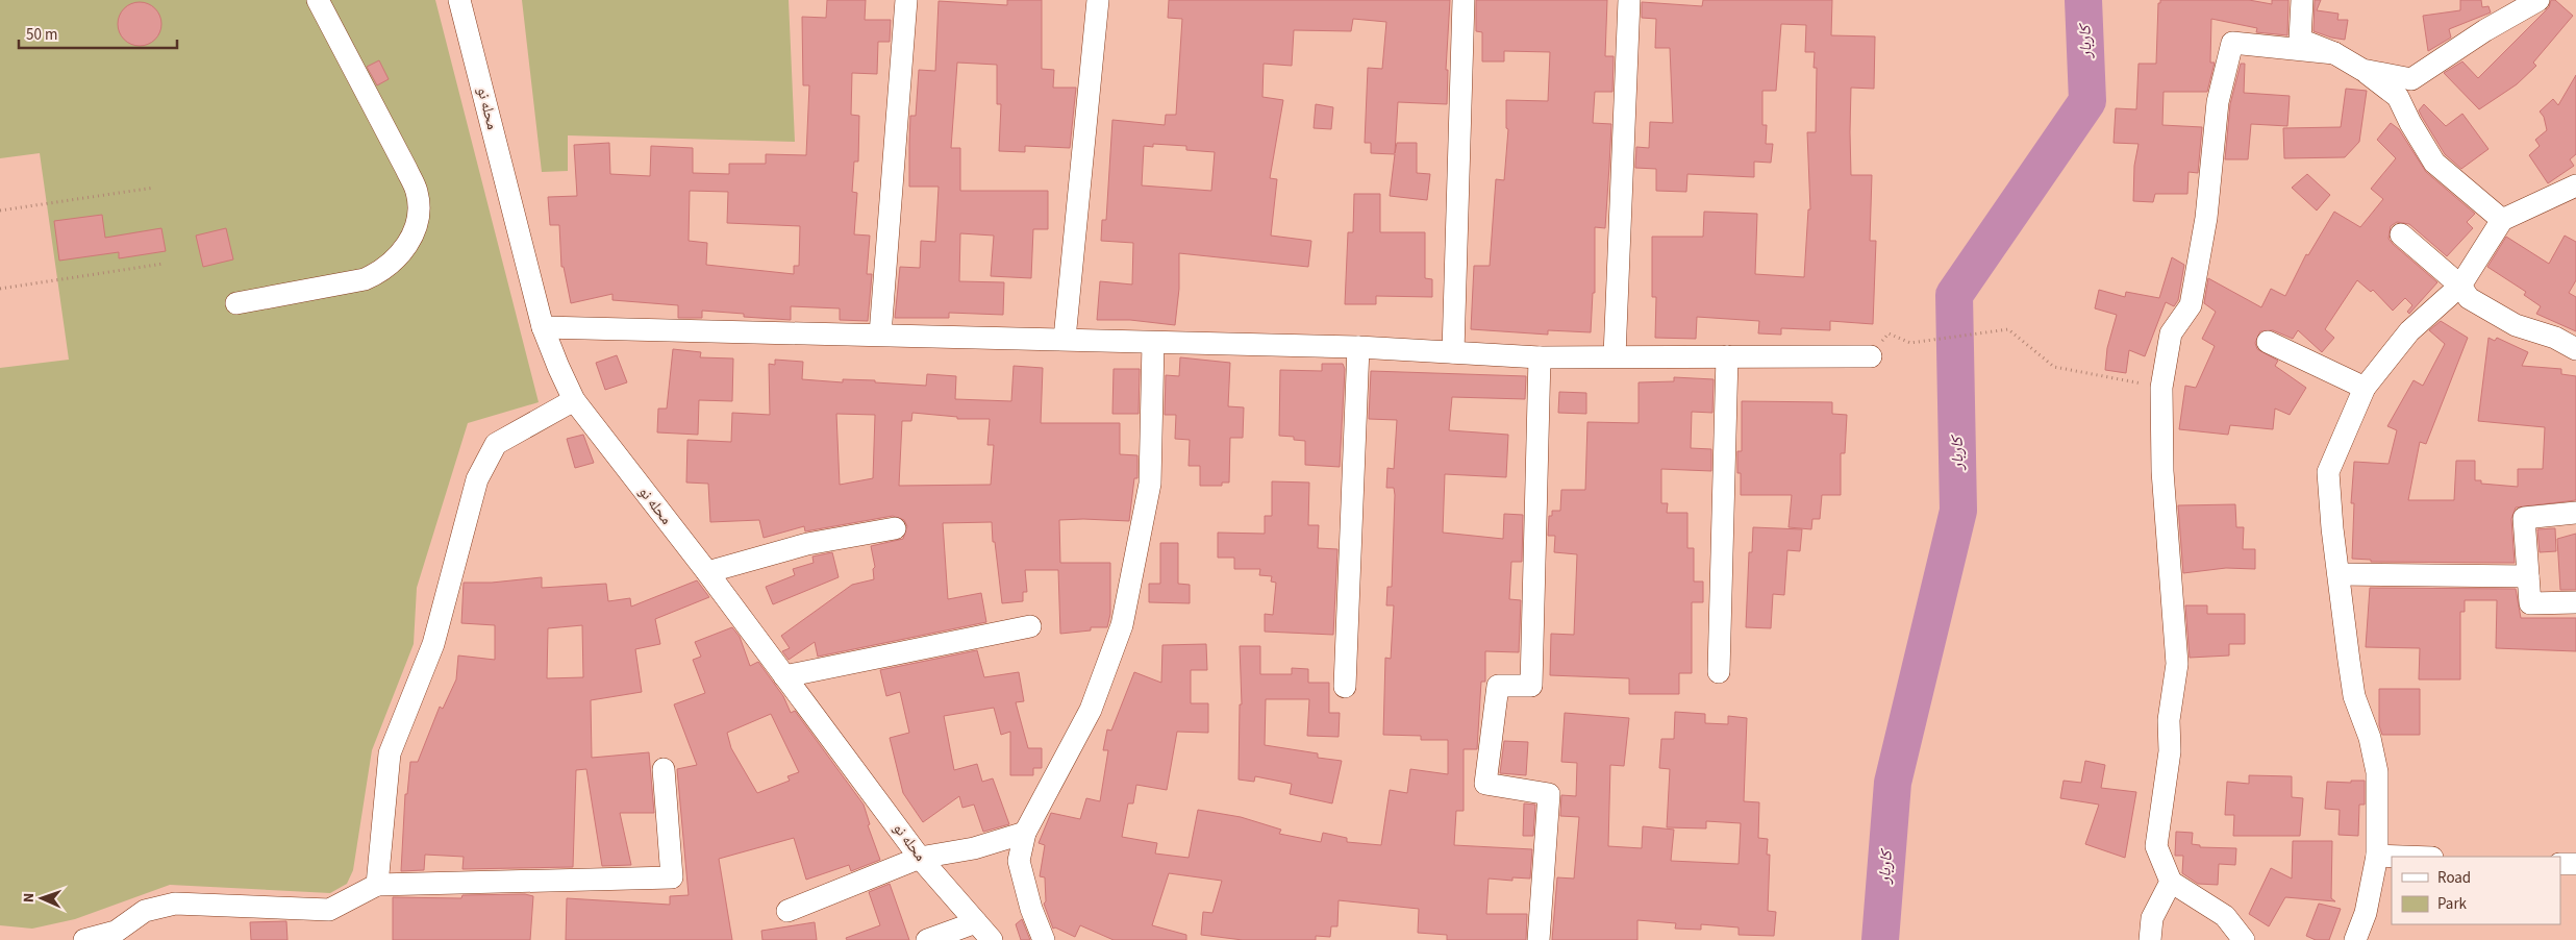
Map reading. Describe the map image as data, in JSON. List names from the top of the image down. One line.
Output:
{"streets":{"street":["محله نو"]},"water":["کاربار"],"legend":["Road","Park"],"scale_bar":"50 m","north":"left"}
